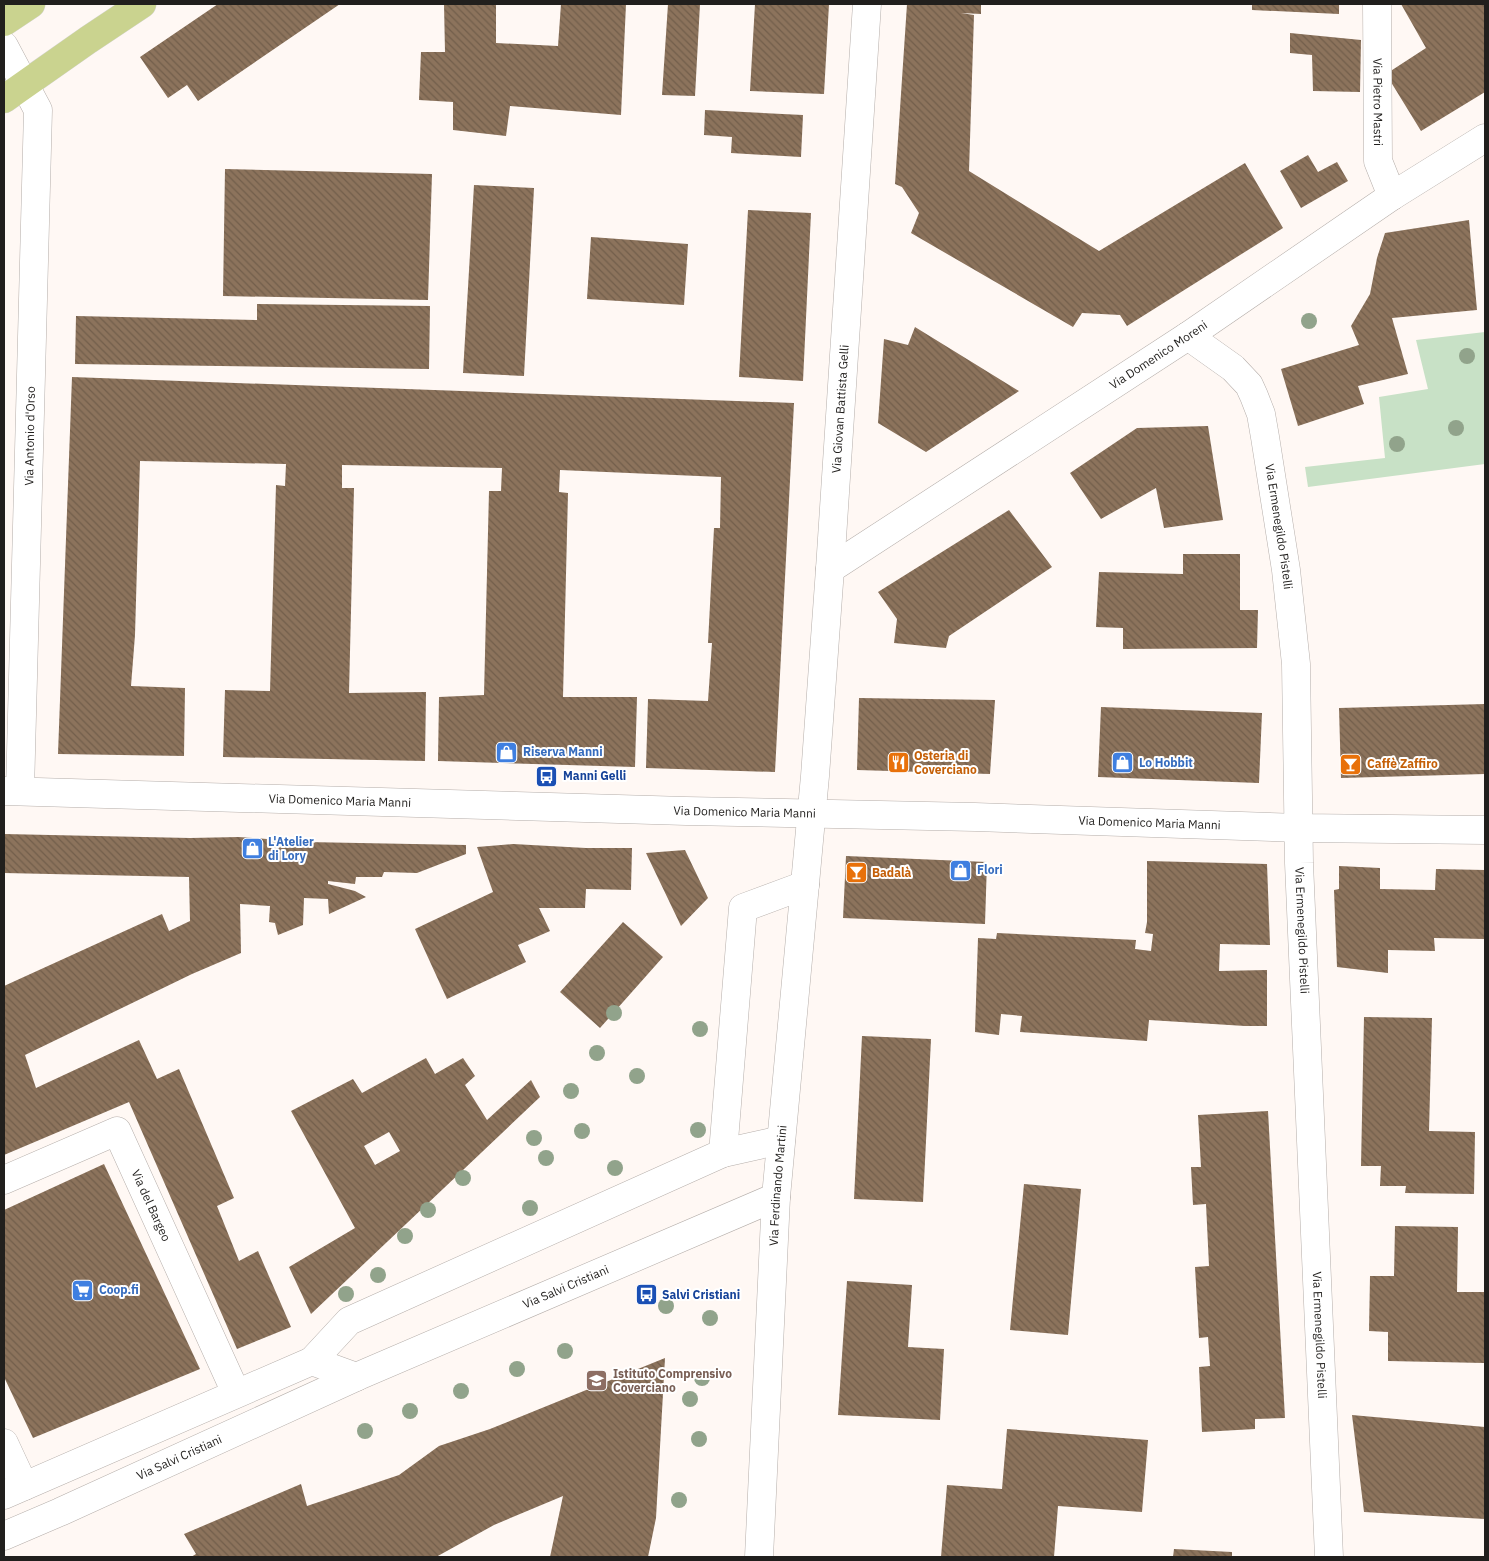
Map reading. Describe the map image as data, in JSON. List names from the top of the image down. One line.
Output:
{"streets":{"street":["Via Pietro Mastri","Via Domenico Moreni","Via Giovan Battista Gelli","Via Antonio d'Orso","Via Ermenegildo Pistelli","Via Domenico Maria Manni","Via Ferdinando Martini","Via del Bargeo","Via Salvi Cristiani"]},"crossings":[["Via Pietro Mastri","Via Domenico Moreni"],["Via Domenico Moreni","Via Giovan Battista Gelli"],["Via Domenico Moreni","Via Ermenegildo Pistelli"],["Via Giovan Battista Gelli","Via Domenico Maria Manni"],["Via Giovan Battista Gelli","Via Ferdinando Martini"],["Via Antonio d'Orso","Via Domenico Maria Manni"],["Via Ermenegildo Pistelli","Via Domenico Maria Manni"],["Via Domenico Maria Manni","Via Ferdinando Martini"],["Via Ferdinando Martini","Via Salvi Cristiani"]],"places":{"shop":["Riserva Manni","Lo Hobbit","L'Atelier di Lory","Flori"],"restaurant":["Osteria di Coverciano"],"bar":["Caffè Zaffiro","Badalà"],"bus stop":["Manni Gelli","Salvi Cristiani"],"supermarket":["Coop.fi"],"school or university":["Istituto Comprensivo Coverciano"]}}
